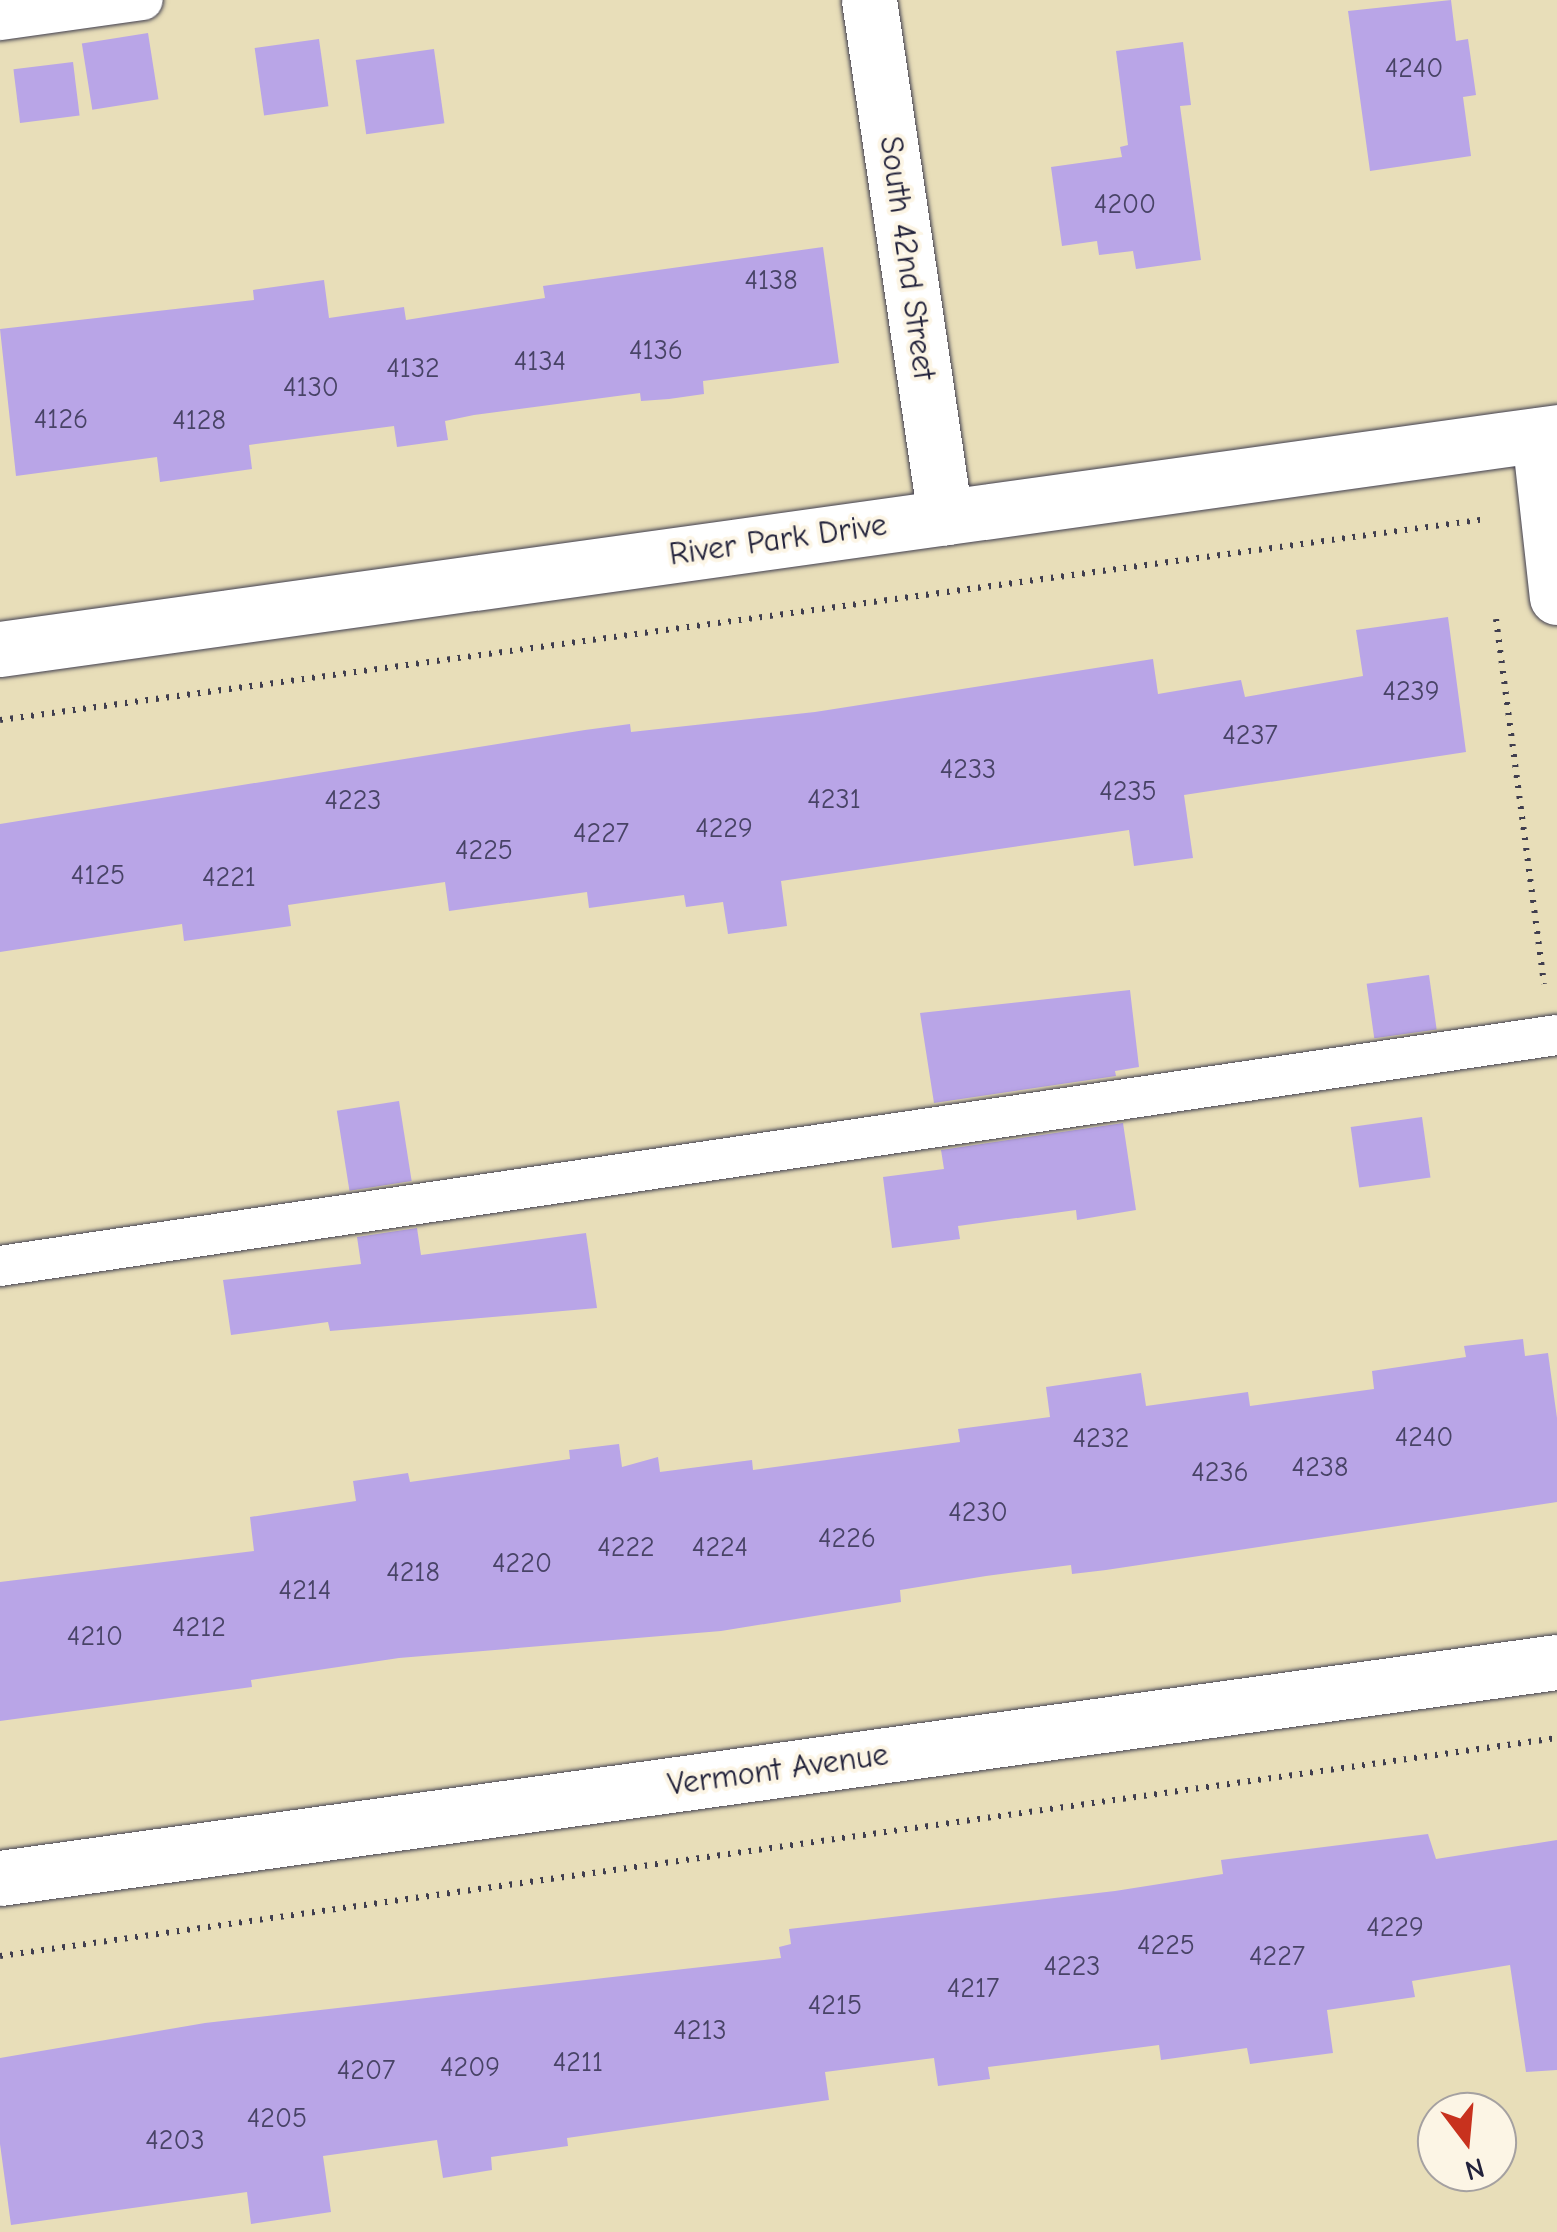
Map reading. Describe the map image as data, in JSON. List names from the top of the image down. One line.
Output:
{"streets":{"street":["South 42nd Street","River Park Drive","Vermont Avenue"]},"crossings":[["South 42nd Street","River Park Drive"]],"house_numbers":["4240","4200","4138","4136","4134","4132","4130","4126","4128","4239","4237","4233","4235","4231","4223","4229","4227","4225","4125","4221","4240","4232","4238","4236","4230","4226","4222","4224","4220","4218","4214","4212","4210","4229","4225","4227","4223","4217","4215","4213","4211","4209","4207","4205","4203"],"north":"bottom"}
